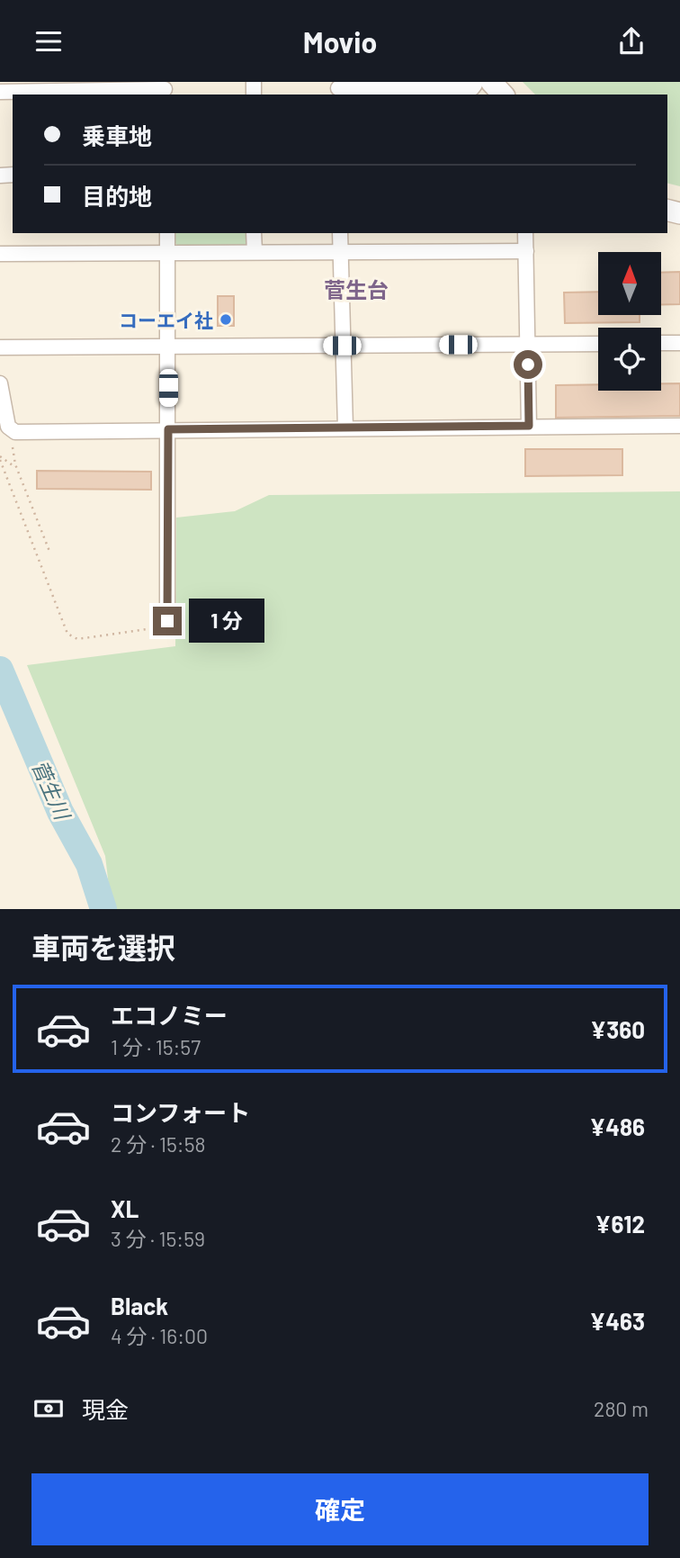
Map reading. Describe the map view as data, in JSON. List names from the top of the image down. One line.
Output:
{"districts":["菅生台"],"water":["菅生川"],"places":["コーエイ社"],"north":"top","page":{"header":"Movio","banner":["乗車地","目的地"],"bubble":"1 分","heading":"車両を選択","list":[{"name":"エコノミー","note":"1 分 · 15:57","value":"¥360"},{"name":"コンフォート","note":"2 分 · 15:58","value":"¥486"},{"name":"XL","note":"3 分 · 15:59","value":"¥612"},{"name":"Black","note":"4 分 · 16:00","value":"¥463"}],"pay":["現金","280 m"],"buttons":"確定"}}
